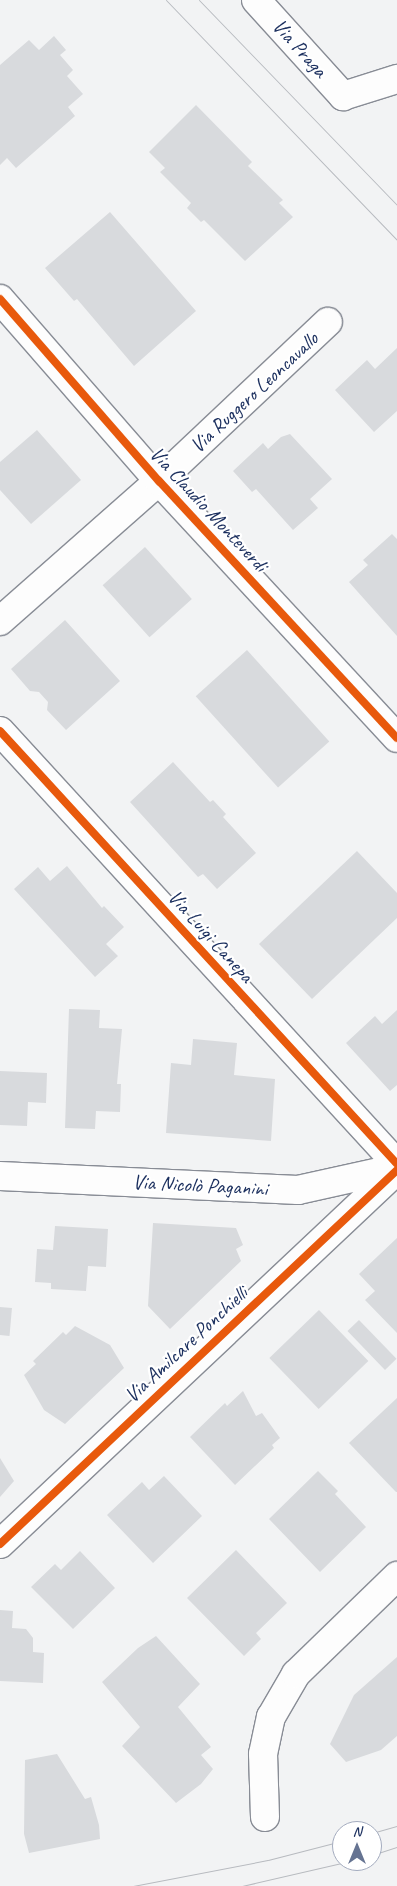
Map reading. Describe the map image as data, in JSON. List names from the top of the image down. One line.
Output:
{"streets":{"street":["Via Praga","Via Ruggero Leoncavallo","Via Claudio Monteverdi","Via Luigi Canepa","Via Nicolò Paganini","Via Amilcare Ponchielli"]},"crossings":[["Via Ruggero Leoncavallo","Via Claudio Monteverdi"],["Via Luigi Canepa","Via Nicolò Paganini"],["Via Luigi Canepa","Via Amilcare Ponchielli"],["Via Nicolò Paganini","Via Amilcare Ponchielli"]],"north":"top"}
